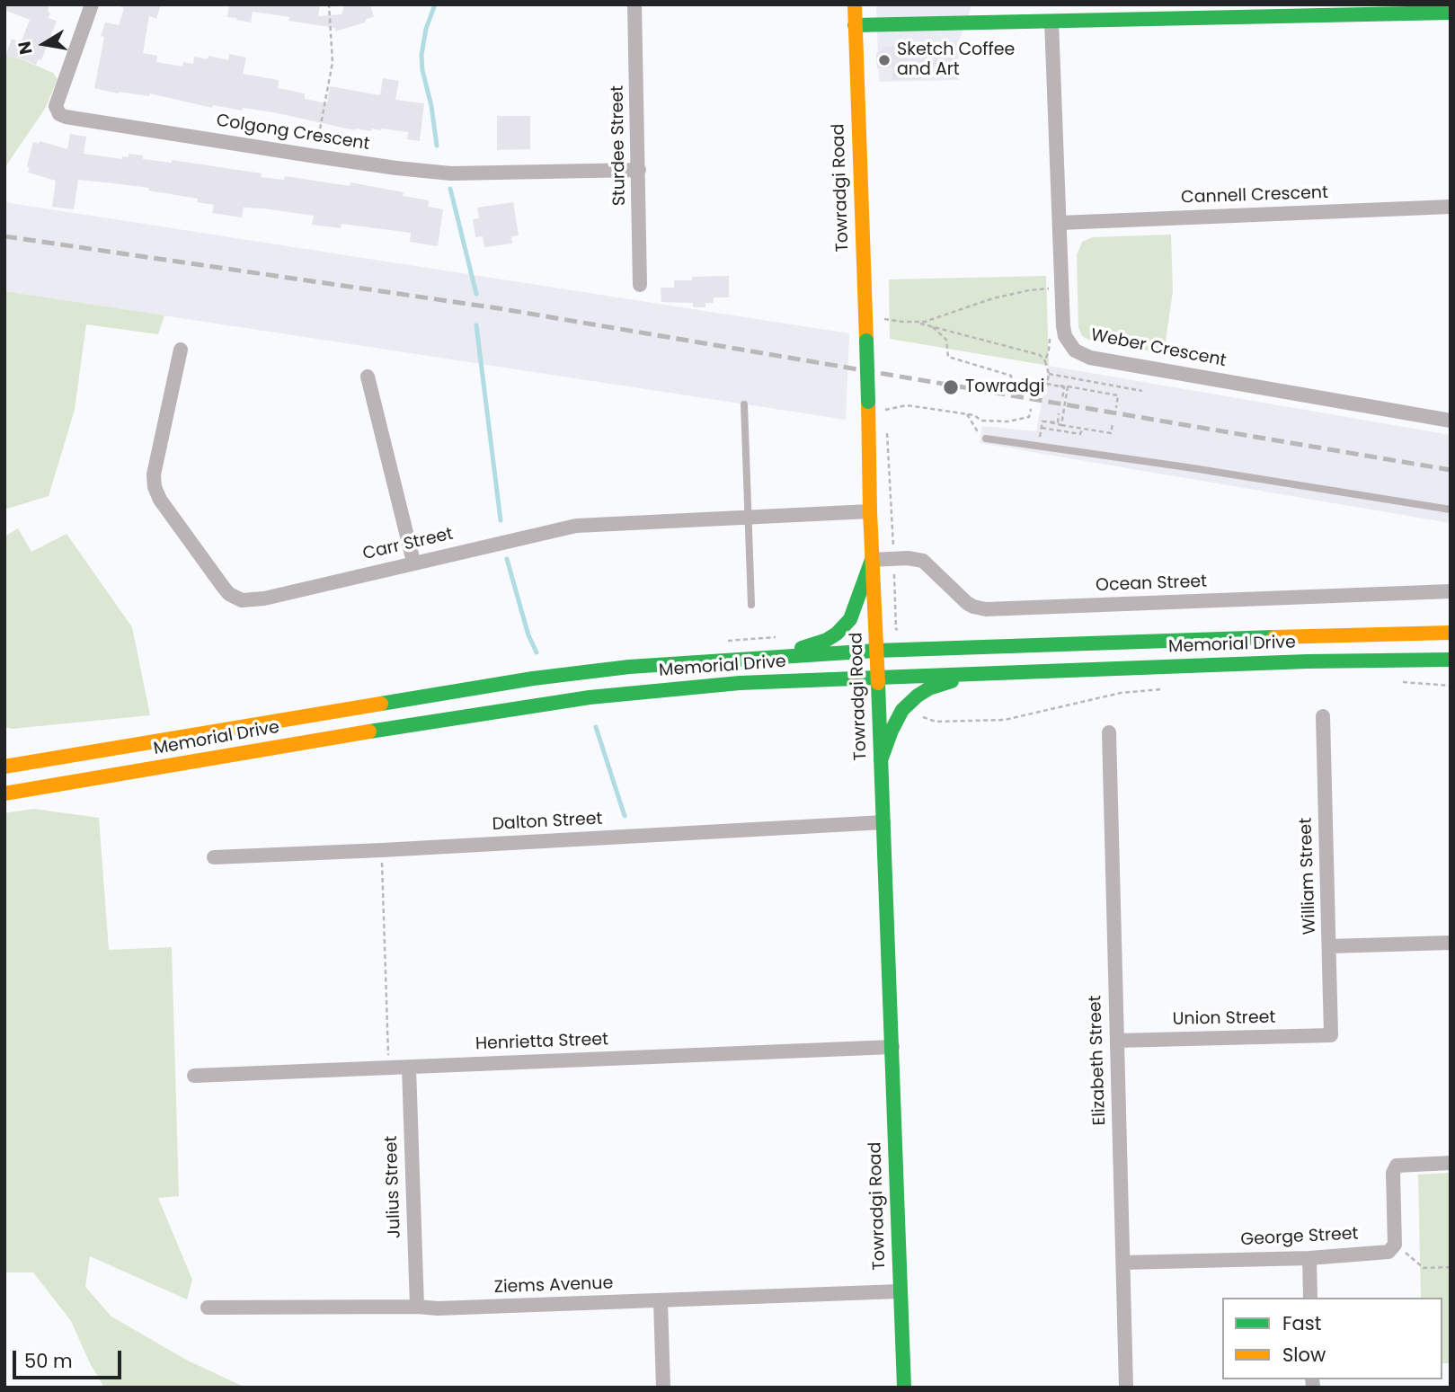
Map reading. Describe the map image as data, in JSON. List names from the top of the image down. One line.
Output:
{"streets":{"main road":["Towradgi Road","Memorial Drive"],"street":["Colgong Crescent","Sturdee Street","Cannell Crescent","Weber Crescent","Carr Street","Ocean Street","Dalton Street","William Street","Union Street","Henrietta Street","Elizabeth Street","Julius Street","George Street","Ziems Avenue"]},"crossings":[["Colgong Crescent","Sturdee Street"],["Towradgi Road","Carr Street"],["Towradgi Road","Ocean Street"],["Towradgi Road","Memorial Drive"],["Towradgi Road","Dalton Street"],["Towradgi Road","Henrietta Street"],["Towradgi Road","Ziems Avenue"],["Cannell Crescent","Weber Crescent"],["William Street","Union Street"],["Union Street","Elizabeth Street"],["Henrietta Street","Julius Street"],["Elizabeth Street","George Street"],["Julius Street","Ziems Avenue"]],"places":["Sketch Coffee and Art","Towradgi"],"legend":["Fast","Slow"],"scale_bar":"50 m","north":"left"}
